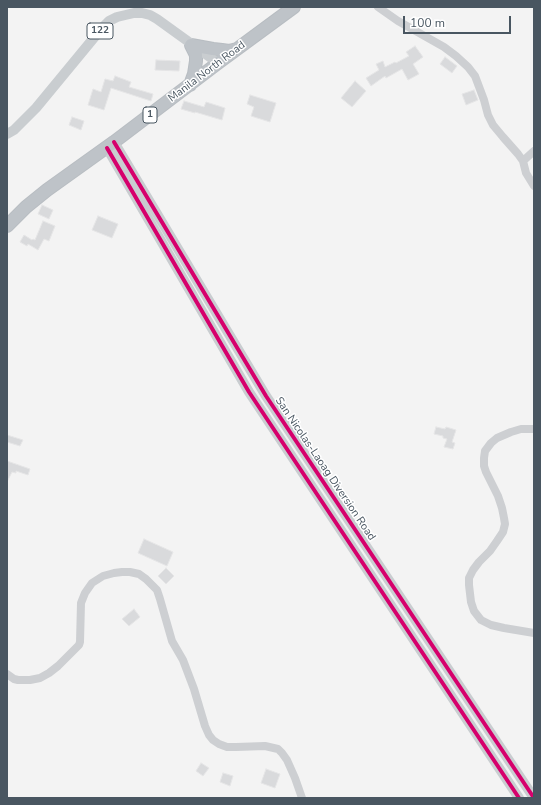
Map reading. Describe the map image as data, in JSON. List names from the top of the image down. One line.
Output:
{"streets":{"highway":["Manila North Road","1"],"main road":["122","San Nicolas-Laoag Diversion Road"]},"crossings":[["122","Manila North Road"],["Manila North Road","San Nicolas-Laoag Diversion Road"]],"scale_bar":"100 m"}
